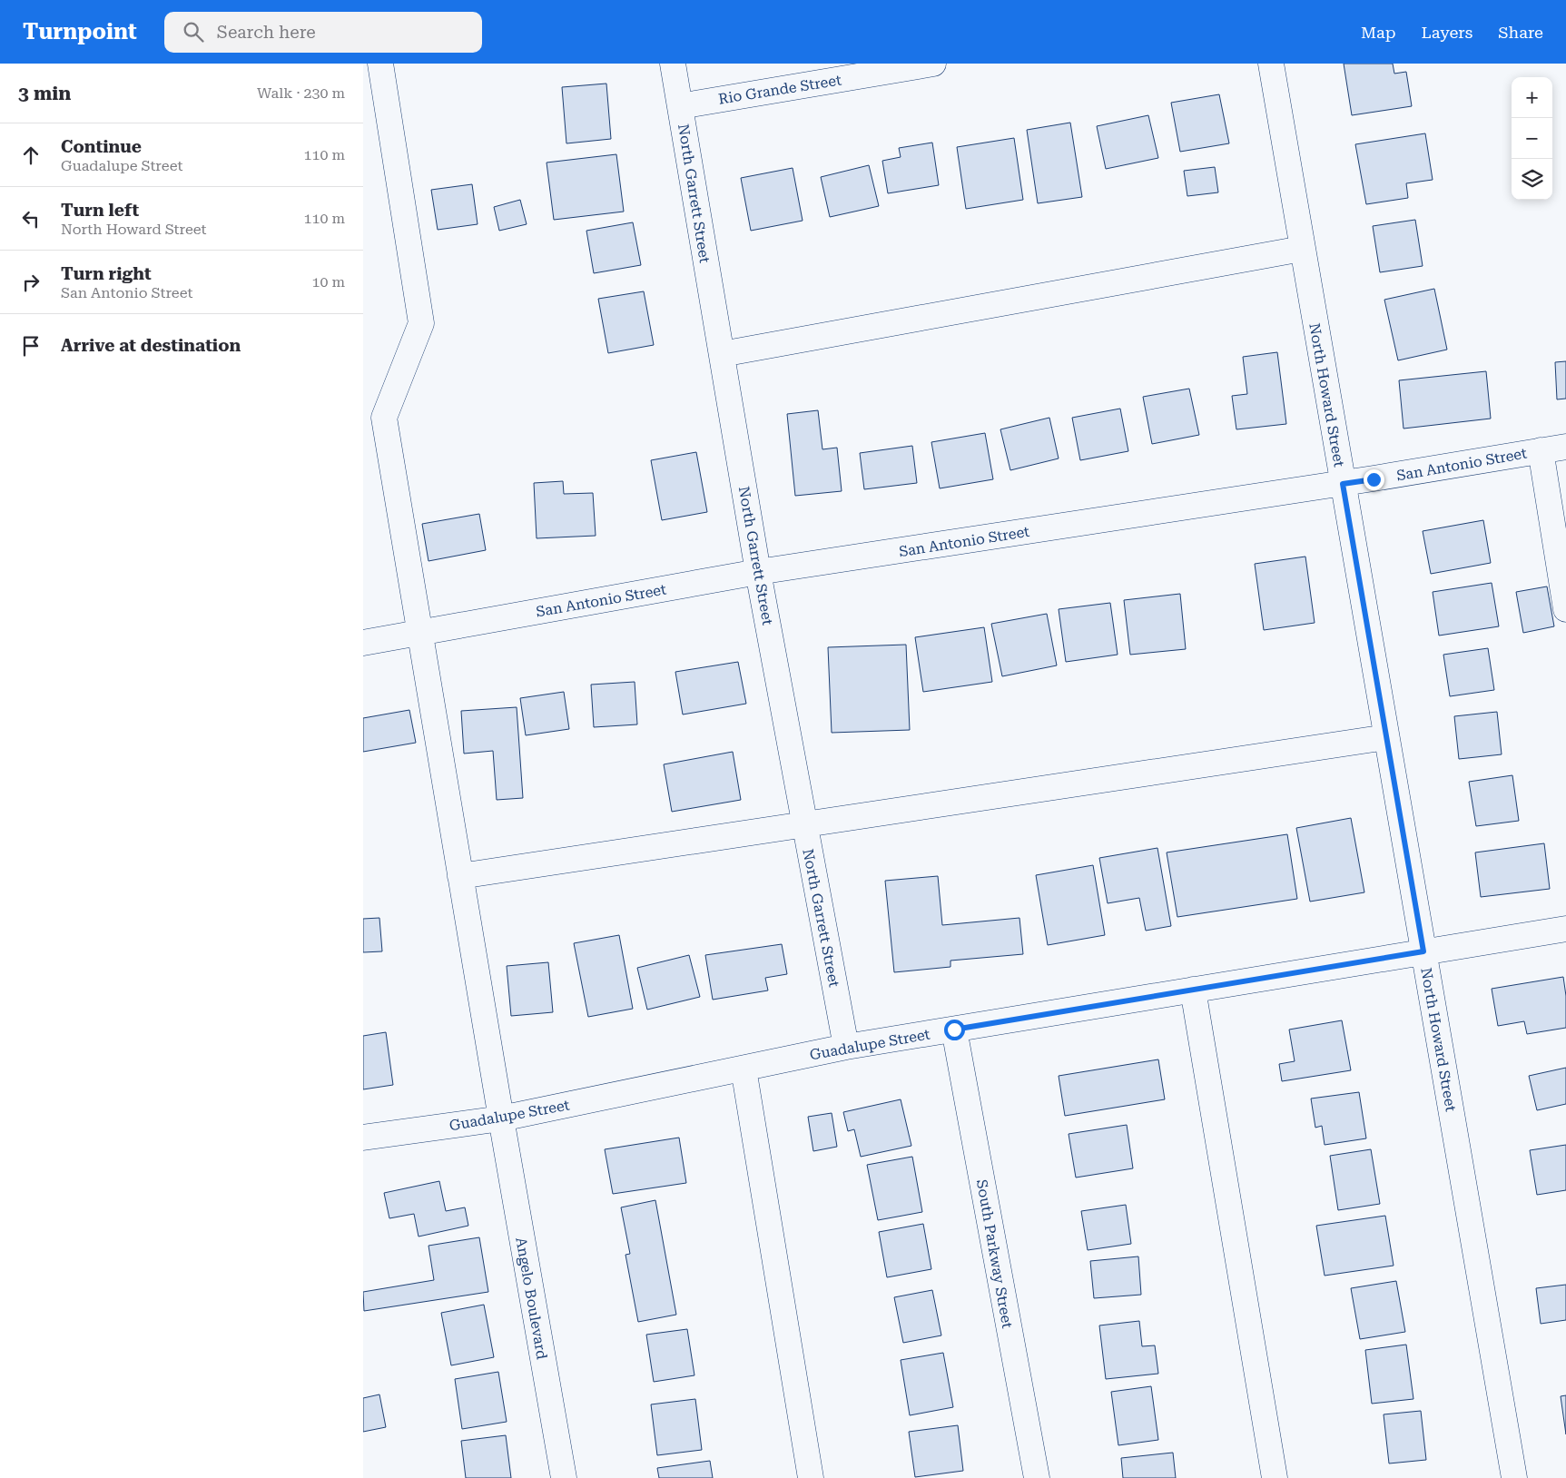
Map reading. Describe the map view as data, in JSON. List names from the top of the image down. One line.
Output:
{"streets":{"street":["Rio Grande Street","North Garrett Street","North Howard Street","San Antonio Street","Guadalupe Street","South Parkway Street","Angelo Boulevard"]},"crossings":[["Rio Grande Street","North Garrett Street"],["North Garrett Street","San Antonio Street"],["North Garrett Street","Guadalupe Street"],["North Howard Street","San Antonio Street"],["North Howard Street","Guadalupe Street"],["San Antonio Street","Angelo Boulevard"],["Guadalupe Street","South Parkway Street"],["Guadalupe Street","Angelo Boulevard"]],"page":{"header":"Turnpoint","search":"Search here","nav":["Map","Layers","Share"],"heading":["3 min","Walk · 230 m"],"map_buttons":["+","−"],"list":[["Continue","Guadalupe Street","110 m"],["Turn left","North Howard Street","110 m"],["Turn right","San Antonio Street","10 m"],"Arrive at destination"]}}
